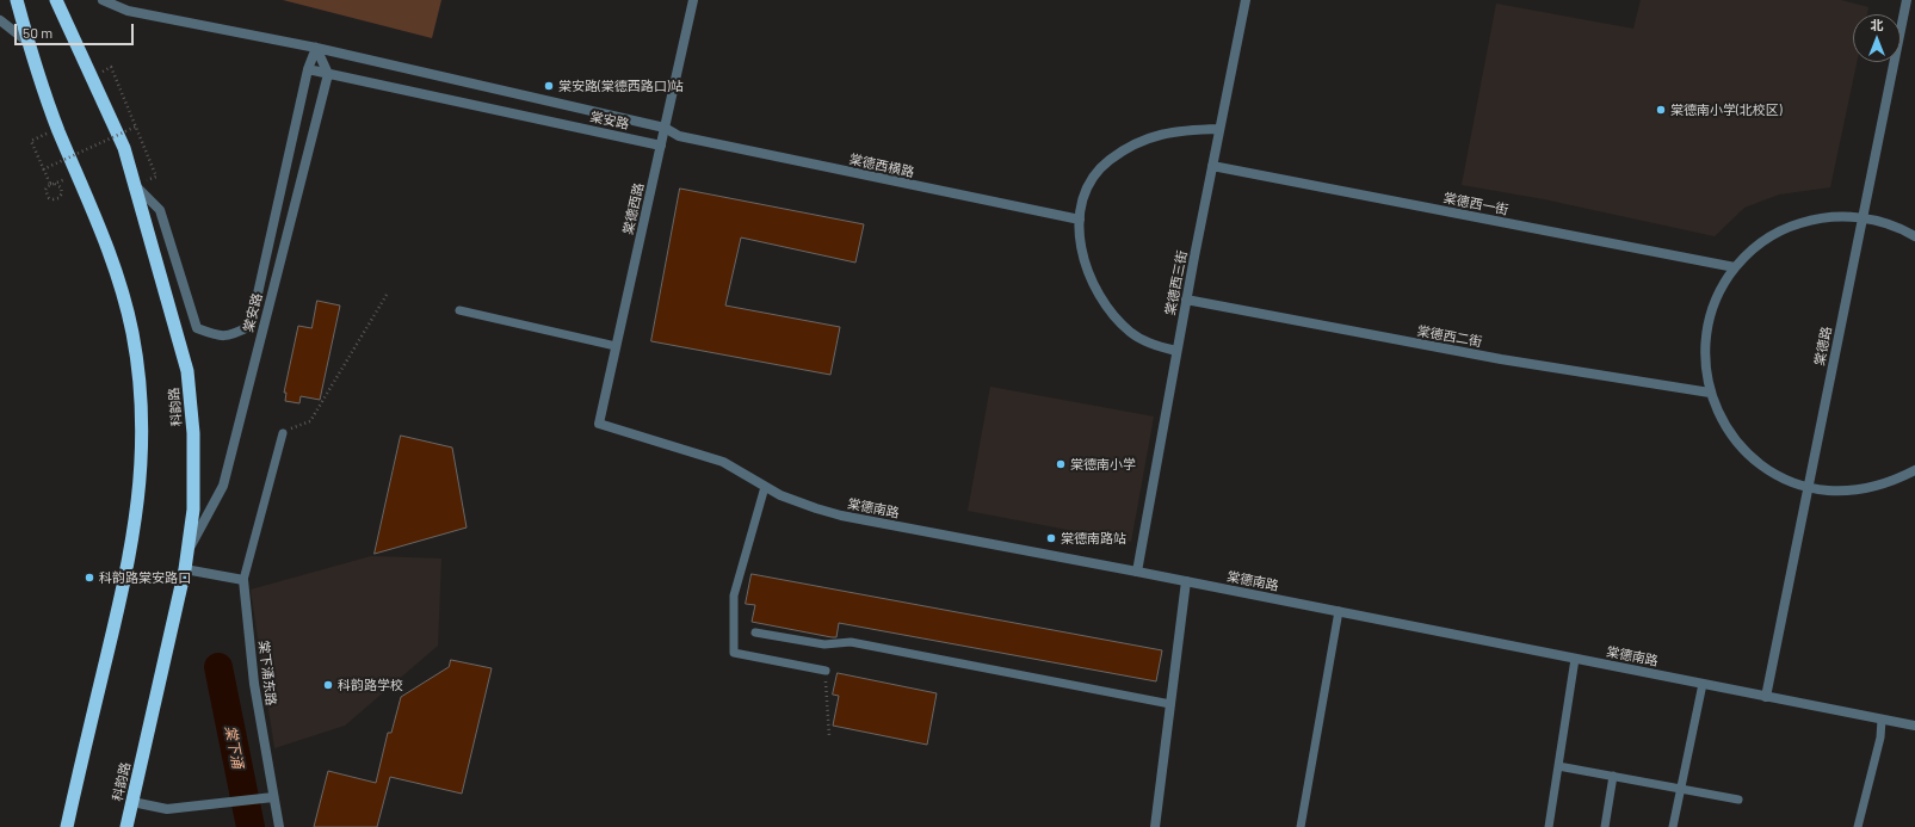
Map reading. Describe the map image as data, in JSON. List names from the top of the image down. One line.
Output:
{"streets":{"highway":["科韵路"],"street":["棠安路","棠德西横路","棠德西一街","棠德西路","棠德西三街","棠德西二街","棠德路","棠德南路","棠下涌东路"]},"crossings":[["棠安路","棠德西横路"],["棠安路","棠德西路"],["棠安路","科韵路"],["棠德西横路","棠德西路"],["棠德西一街","棠德西三街"],["棠德西路","棠德南路"],["棠德西三街","棠德西二街"],["棠德西三街","棠德南路"],["棠德路","棠德南路"]],"water":["棠下涌"],"places":["棠安路(棠德西路口)站","棠德南小学(北校区)","棠德南小学","棠德南路站","科韵路棠安路口","科韵路学校"],"scale_bar":"50 m","north":"top"}
